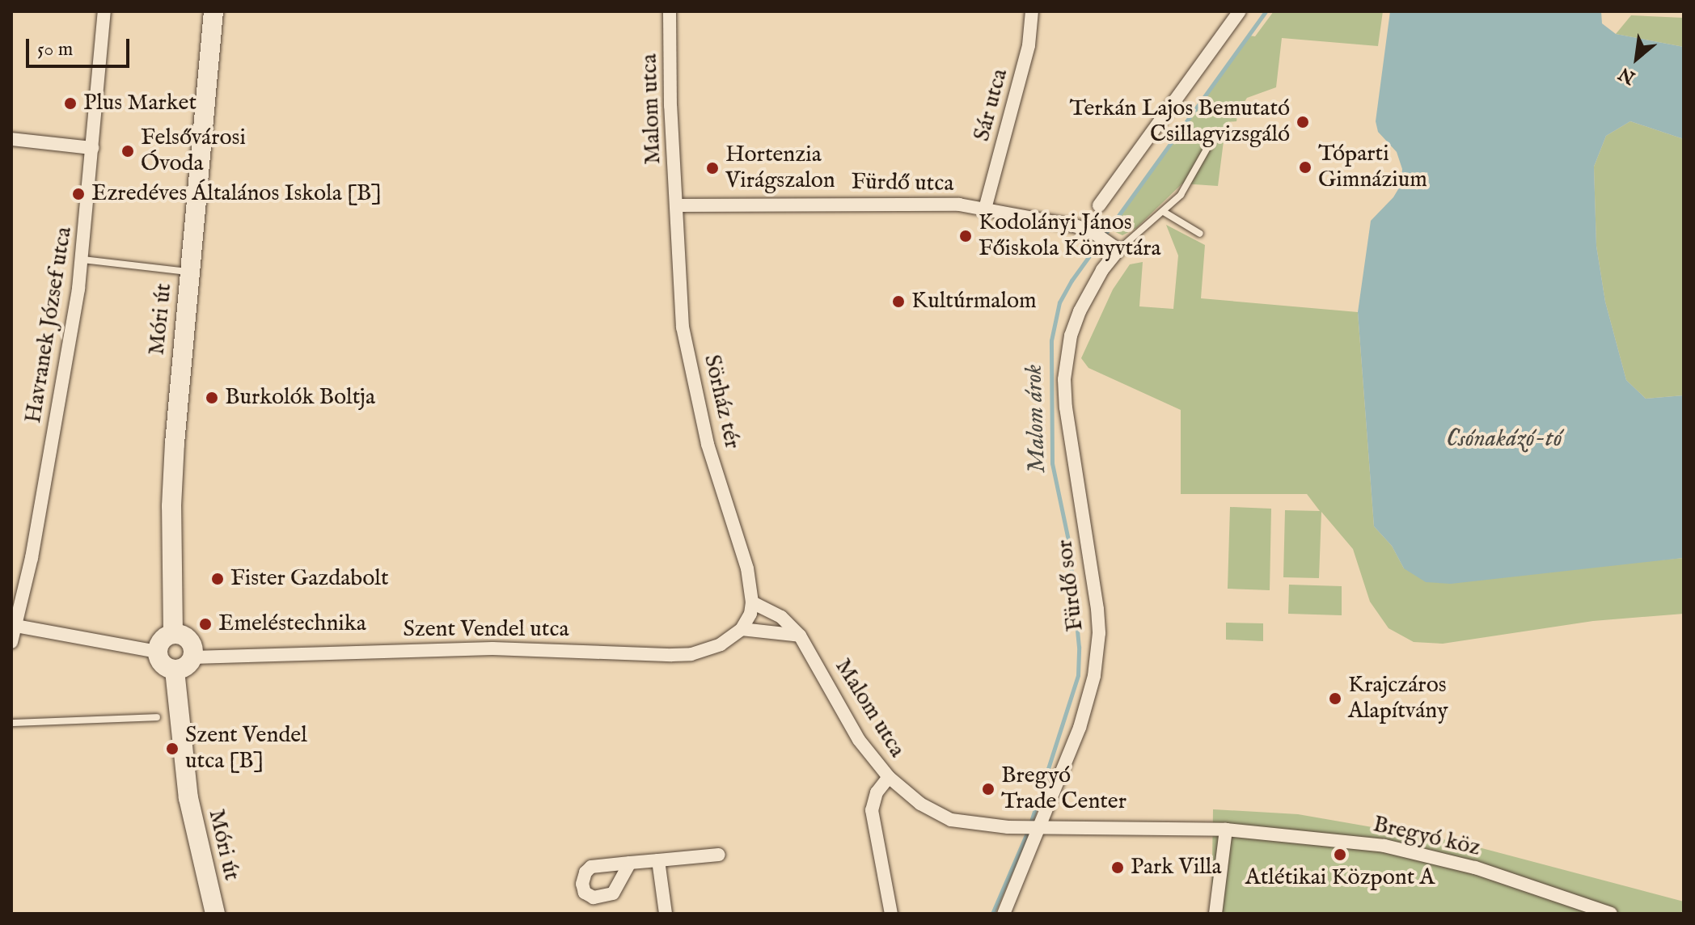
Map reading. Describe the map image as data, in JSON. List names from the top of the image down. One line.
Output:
{"streets":{"main road":["Móri út"],"street":["Sár utca","Malom utca","Fürdő utca","Havranek József utca","Sörház tér","Fürdő sor","Szent Vendel utca","Bregyó köz"]},"crossings":[["Sár utca","Fürdő utca"],["Malom utca","Fürdő utca"],["Malom utca","Sörház tér"],["Malom utca","Fürdő sor"],["Malom utca","Bregyó köz"],["Fürdő utca","Sörház tér"],["Fürdő utca","Fürdő sor"],["Móri út","Szent Vendel utca"],["Fürdő sor","Bregyó köz"]],"water":["Malom árok","Csónakázó-tó"],"places":["Plus Market","Terkán Lajos Bemutató Csillagvizsgáló","Felsővárosi Óvoda","Tóparti Gimnázium","Hortenzia Virágszalon","Ezredéves Általános Iskola [B]","Kodolányi János Főiskola Könyvtára","Kultúrmalom","Burkolók Boltja","Fister Gazdabolt","Emeléstechnika","Krajczáros Alapítvány","Szent Vendel utca [B]","Bregyó Trade Center","Atlétikai Központ A","Park Villa"],"scale_bar":"50 m","north":"bottom left"}
